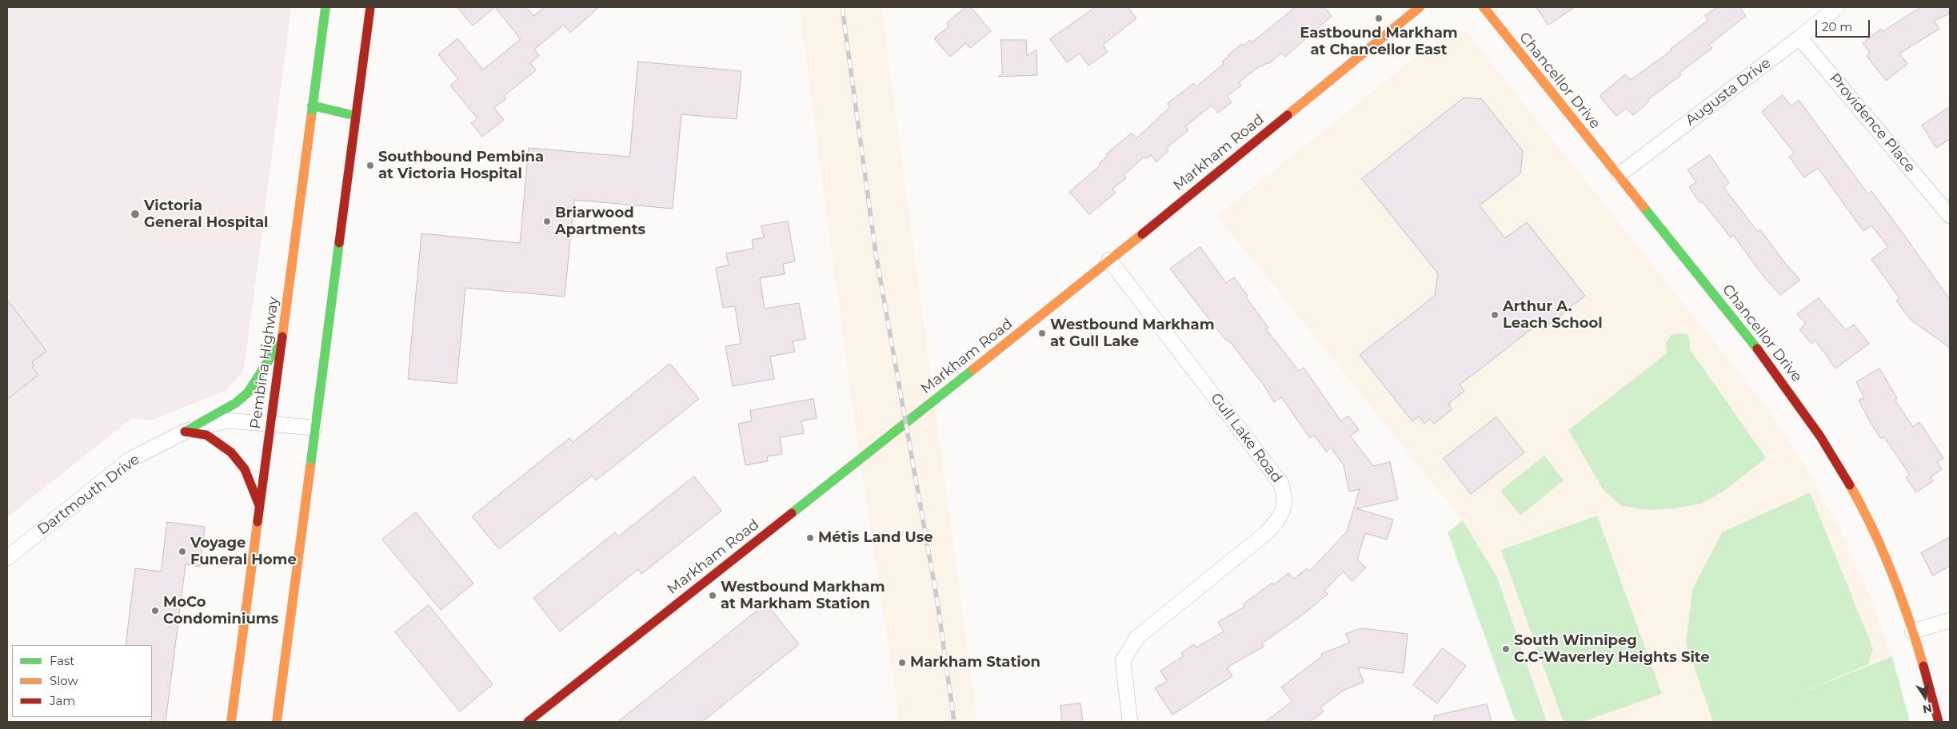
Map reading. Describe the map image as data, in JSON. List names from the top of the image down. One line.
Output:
{"streets":{"street":["Chancellor Drive","Augusta Drive","Providence Place","Markham Road","Pembina Highway","Gull Lake Road","Dartmouth Drive"]},"crossings":[["Chancellor Drive","Augusta Drive"],["Augusta Drive","Providence Place"],["Markham Road","Gull Lake Road"],["Pembina Highway","Dartmouth Drive"]],"places":["Eastbound Markham at Chancellor East","Southbound Pembina at Victoria Hospital","Victoria General Hospital","Briarwood Apartments","Arthur A. Leach School","Westbound Markham at Gull Lake","Métis Land Use","Voyage Funeral Home","Westbound Markham at Markham Station","MoCo Condominiums","South Winnipeg C.C-Waverley Heights Site","Markham Station"],"legend":["Fast","Slow","Jam"],"scale_bar":"20 m","north":"bottom"}
